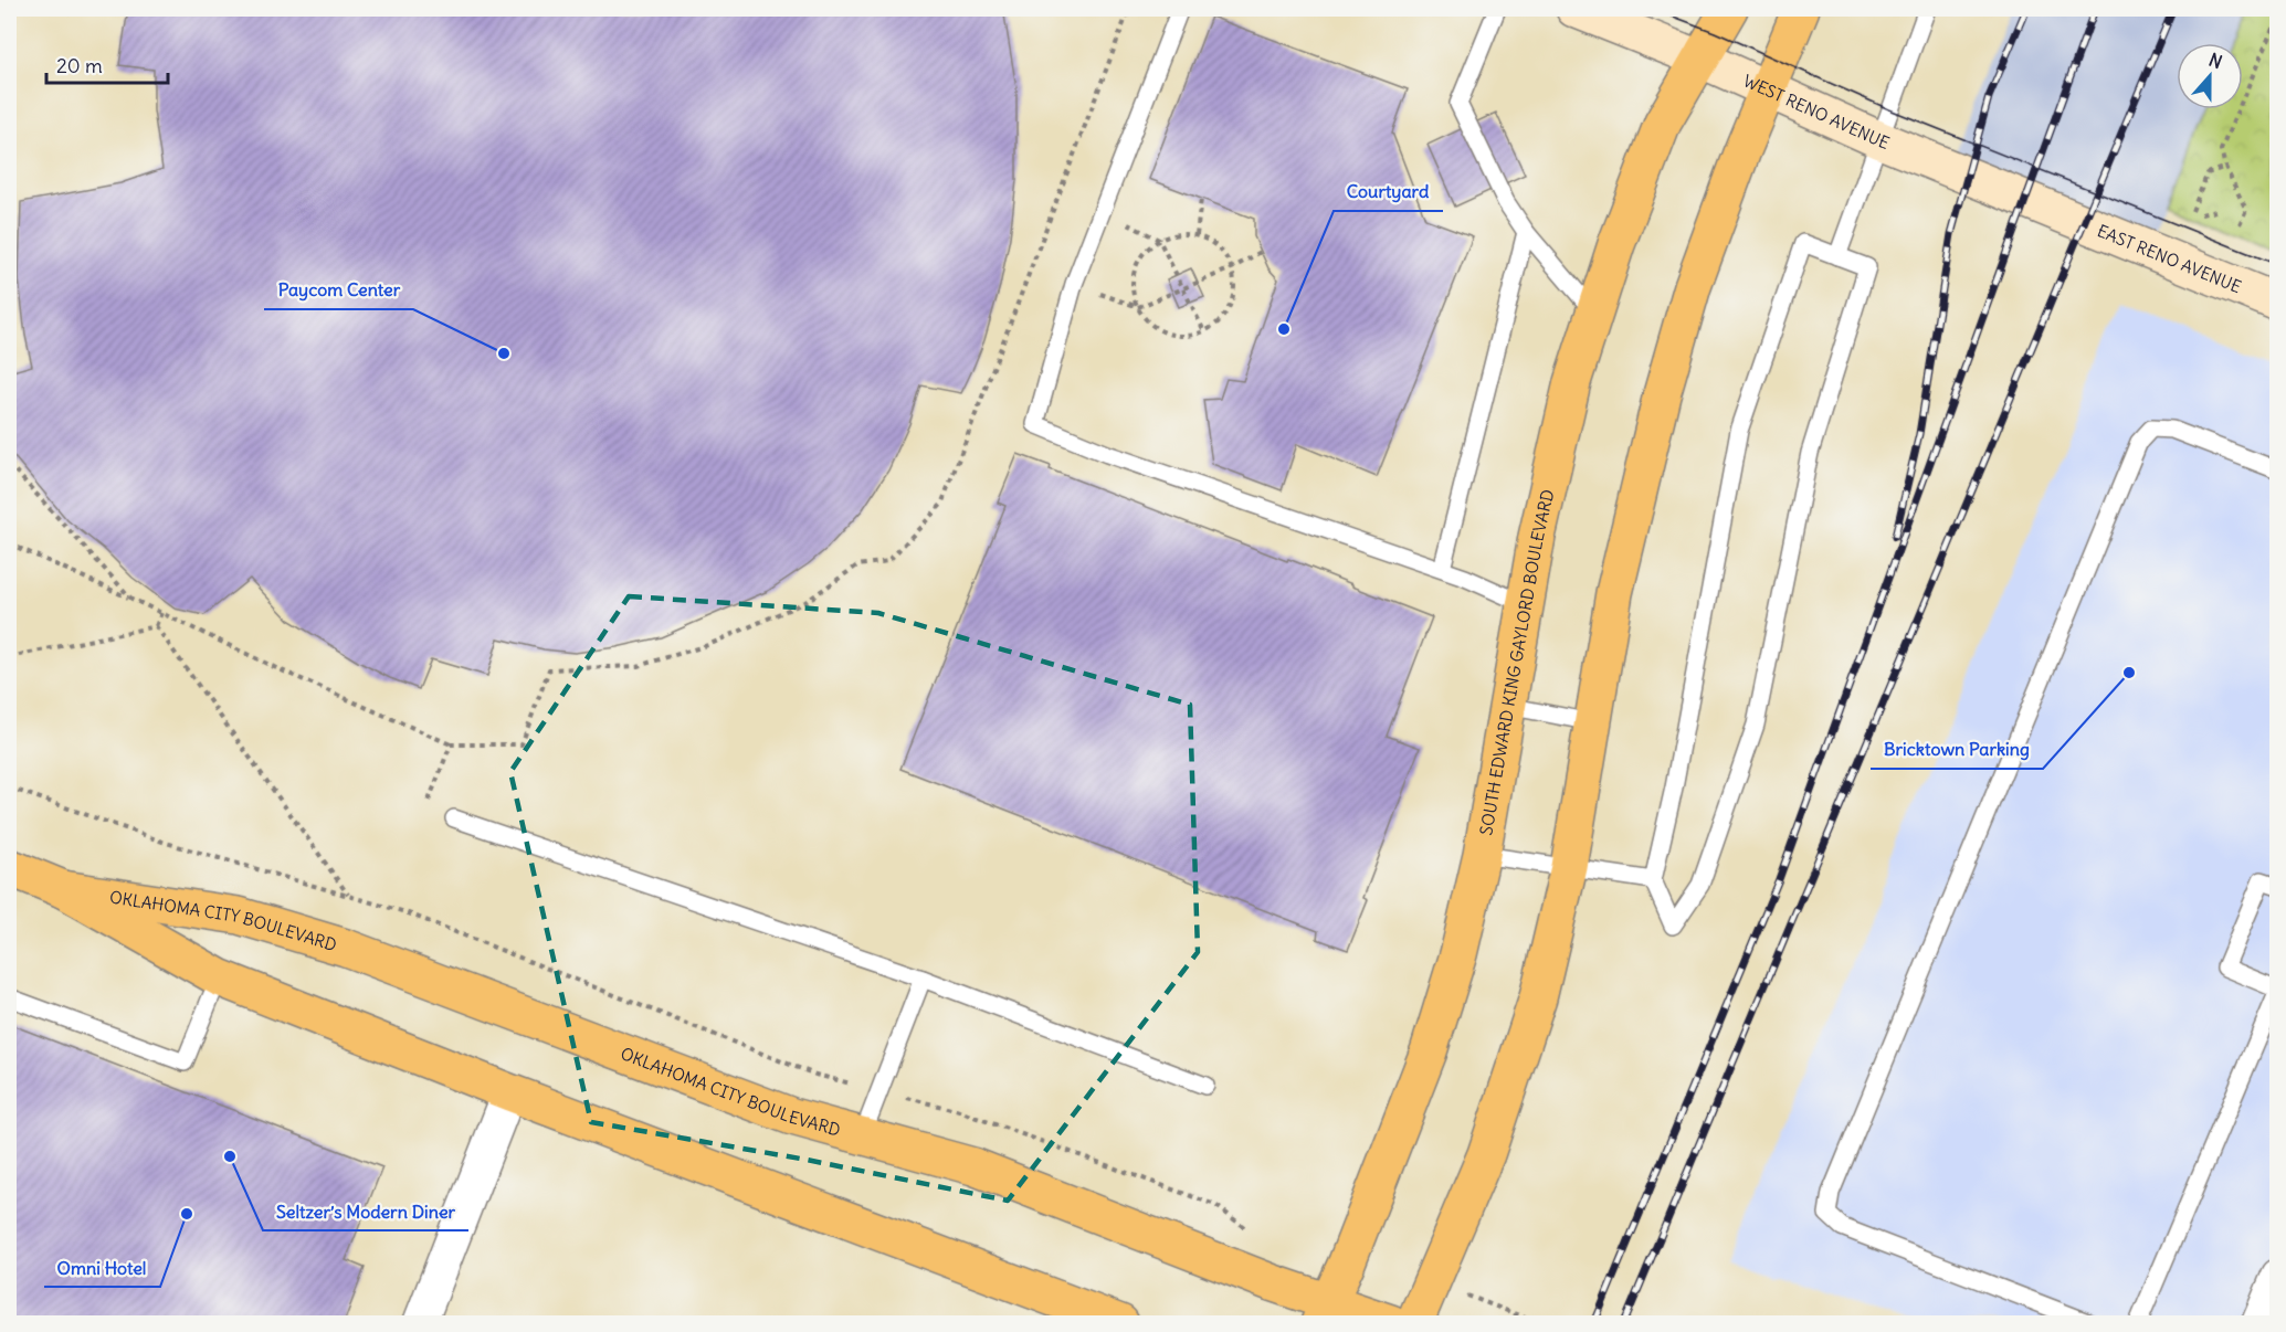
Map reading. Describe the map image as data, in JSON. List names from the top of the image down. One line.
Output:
{"streets":{"main road":["WEST RENO AVENUE","EAST RENO AVENUE","SOUTH EDWARD KING GAYLORD BOULEVARD","OKLAHOMA CITY BOULEVARD"]},"crossings":[["WEST RENO AVENUE","EAST RENO AVENUE"],["WEST RENO AVENUE","SOUTH EDWARD KING GAYLORD BOULEVARD"],["SOUTH EDWARD KING GAYLORD BOULEVARD","OKLAHOMA CITY BOULEVARD"]],"places":["Courtyard","Paycom Center","Bricktown Parking","Seltzer’s Modern Diner","Omni Hotel"],"scale_bar":"20 m","north":"top"}
